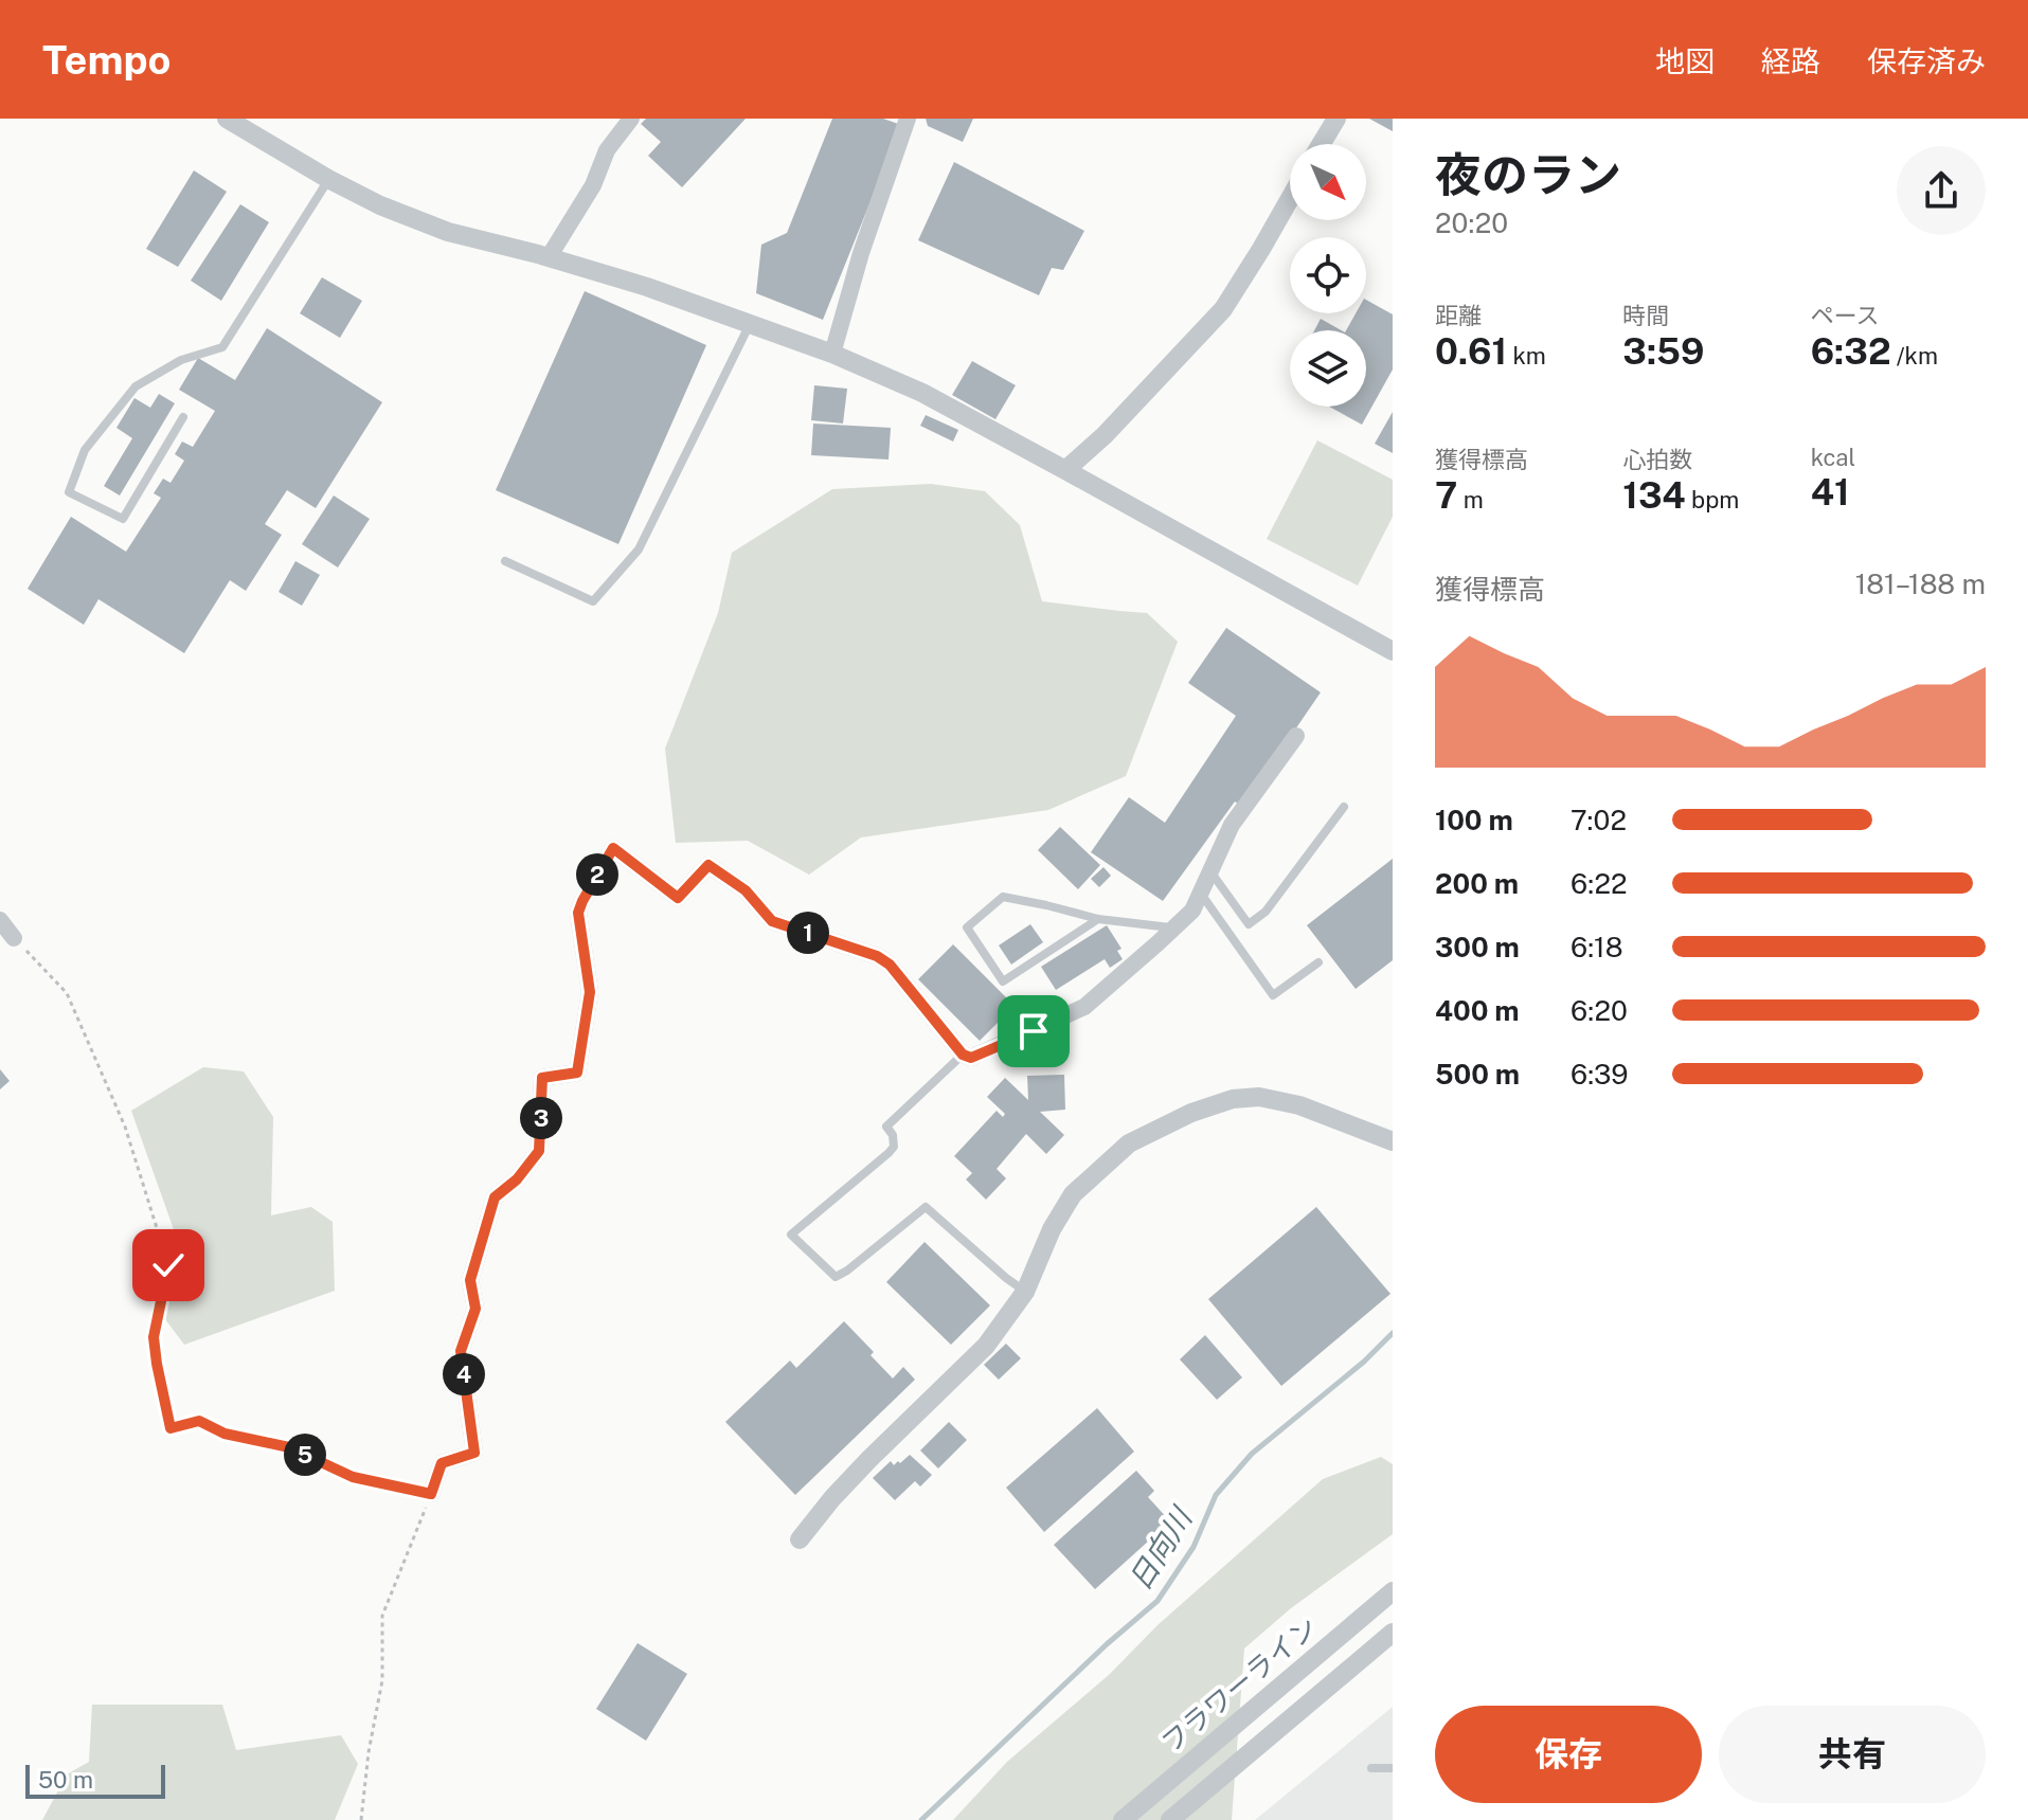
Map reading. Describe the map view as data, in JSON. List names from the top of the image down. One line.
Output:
{"streets":{"street":["フラワーライン"]},"water":["日向川"],"scale_bar":"50 m","north":"bottom right","page":{"header":"Tempo","nav":["地図","経路","保存済み"],"heading":["夜のラン","20:20"],"stats":[["距離","0.61 km"],["時間","3:59"],["ペース","6:32 /km"],["獲得標高","7 m"],["心拍数","134 bpm"],["kcal","41"]],"chart":["獲得標高","181–188 m"],"list":[{"name":"100 m","note":"7:02"},{"name":"200 m","note":"6:22"},{"name":"300 m","note":"6:18"},{"name":"400 m","note":"6:20"},{"name":"500 m","note":"6:39"}],"pins":["2","1","3","4","5"],"buttons":["保存","共有"],"scale":"50 m"}}
